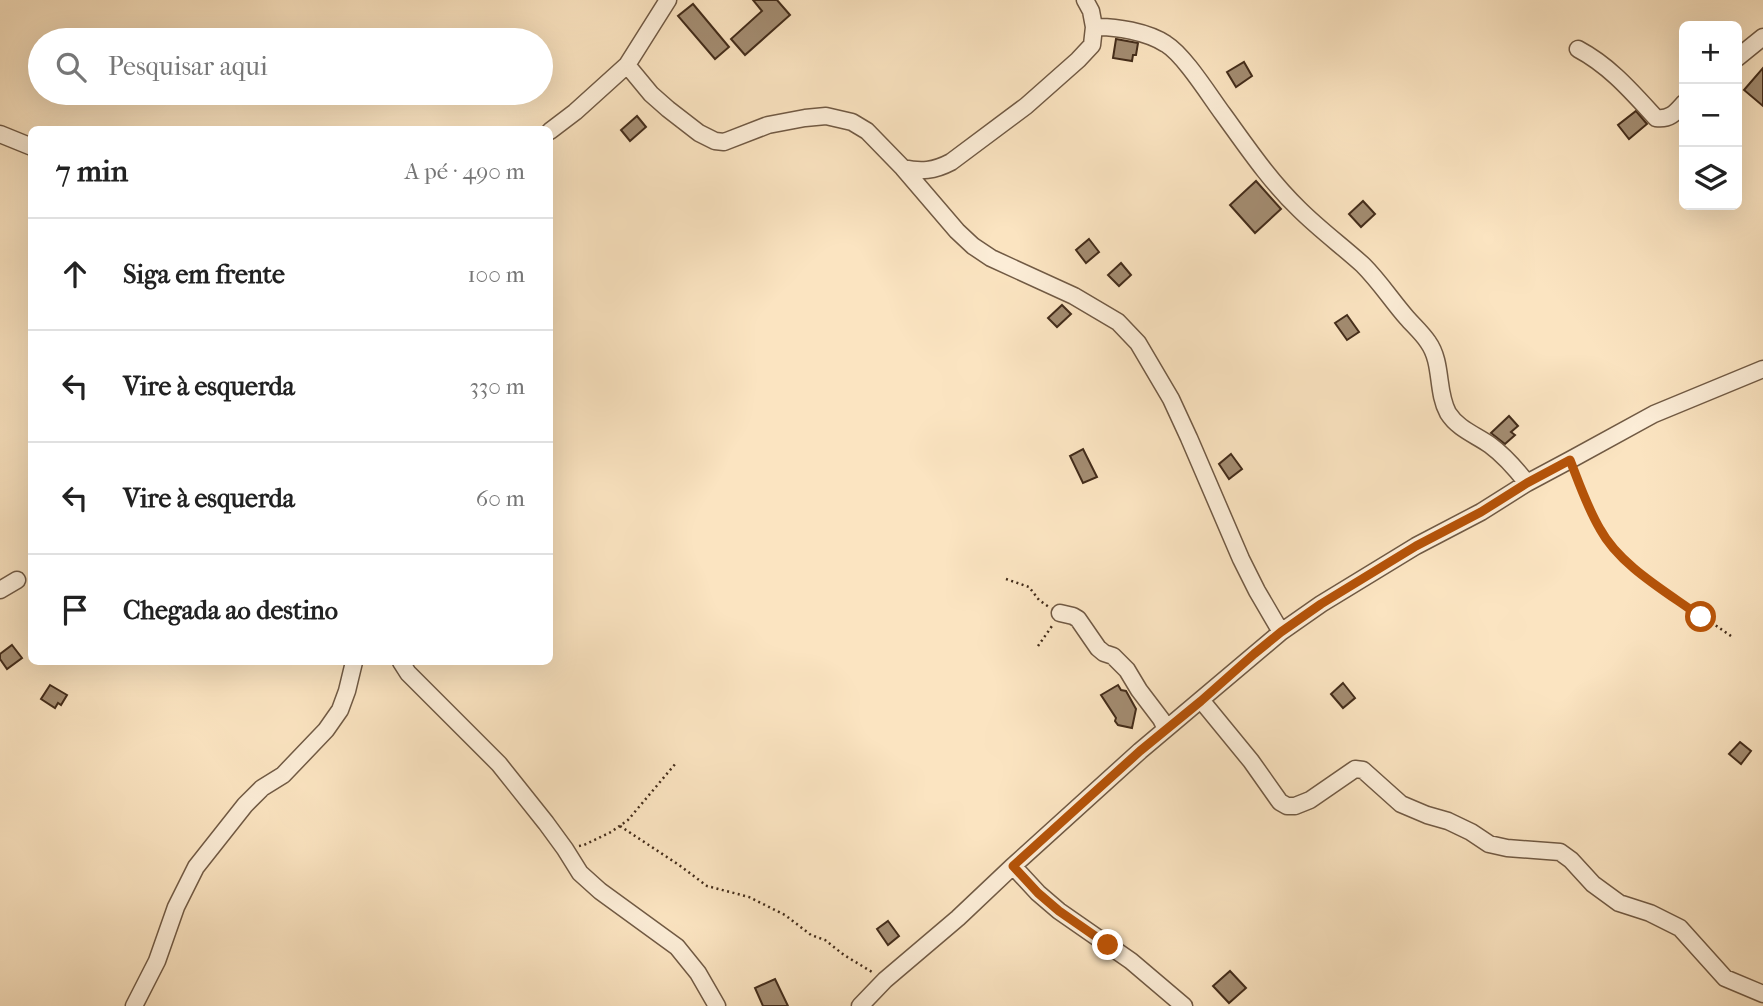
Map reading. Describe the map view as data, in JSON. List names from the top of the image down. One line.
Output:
{"page":{"map_buttons":["+","−"],"search":"Pesquisar aqui","heading":["7 min","A pé · 490 m"],"list":[["Siga em frente","100 m"],["Vire à esquerda","330 m"],["Vire à esquerda","60 m"],"Chegada ao destino"]}}
